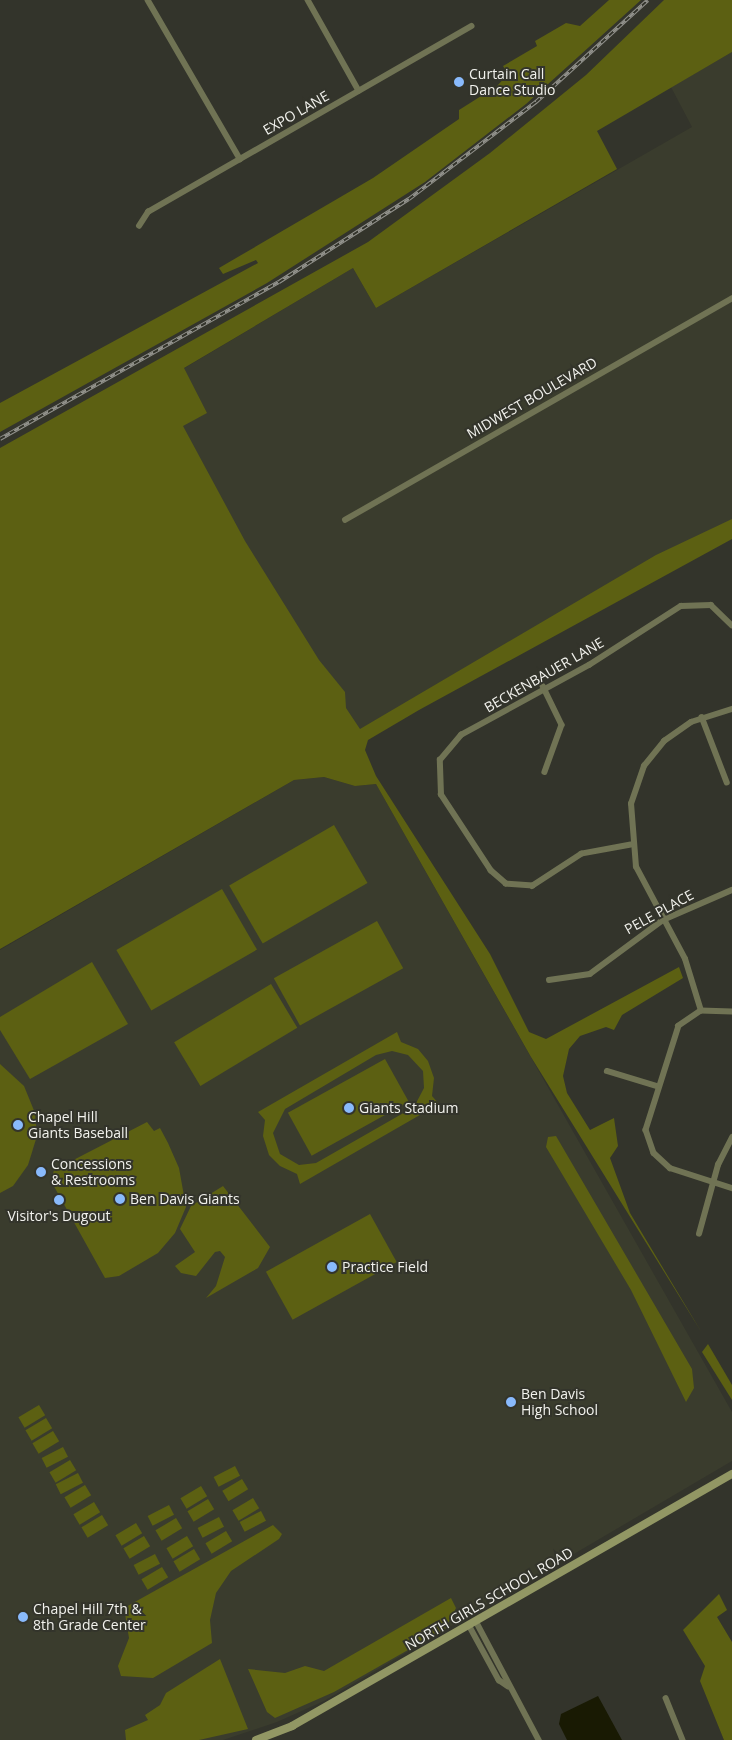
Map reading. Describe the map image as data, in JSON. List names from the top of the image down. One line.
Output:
{"streets":{"main road":["NORTH GIRLS SCHOOL ROAD"],"street":["EXPO LANE","MIDWEST BOULEVARD","BECKENBAUER LANE","PELE PLACE"]},"places":["Curtain Call Dance Studio","Giants Stadium","Chapel Hill Giants Baseball","Concessions & Restrooms","Ben Davis Giants","Visitor's Dugout","Practice Field","Ben Davis High School","Chapel Hill 7th & 8th Grade Center"]}
